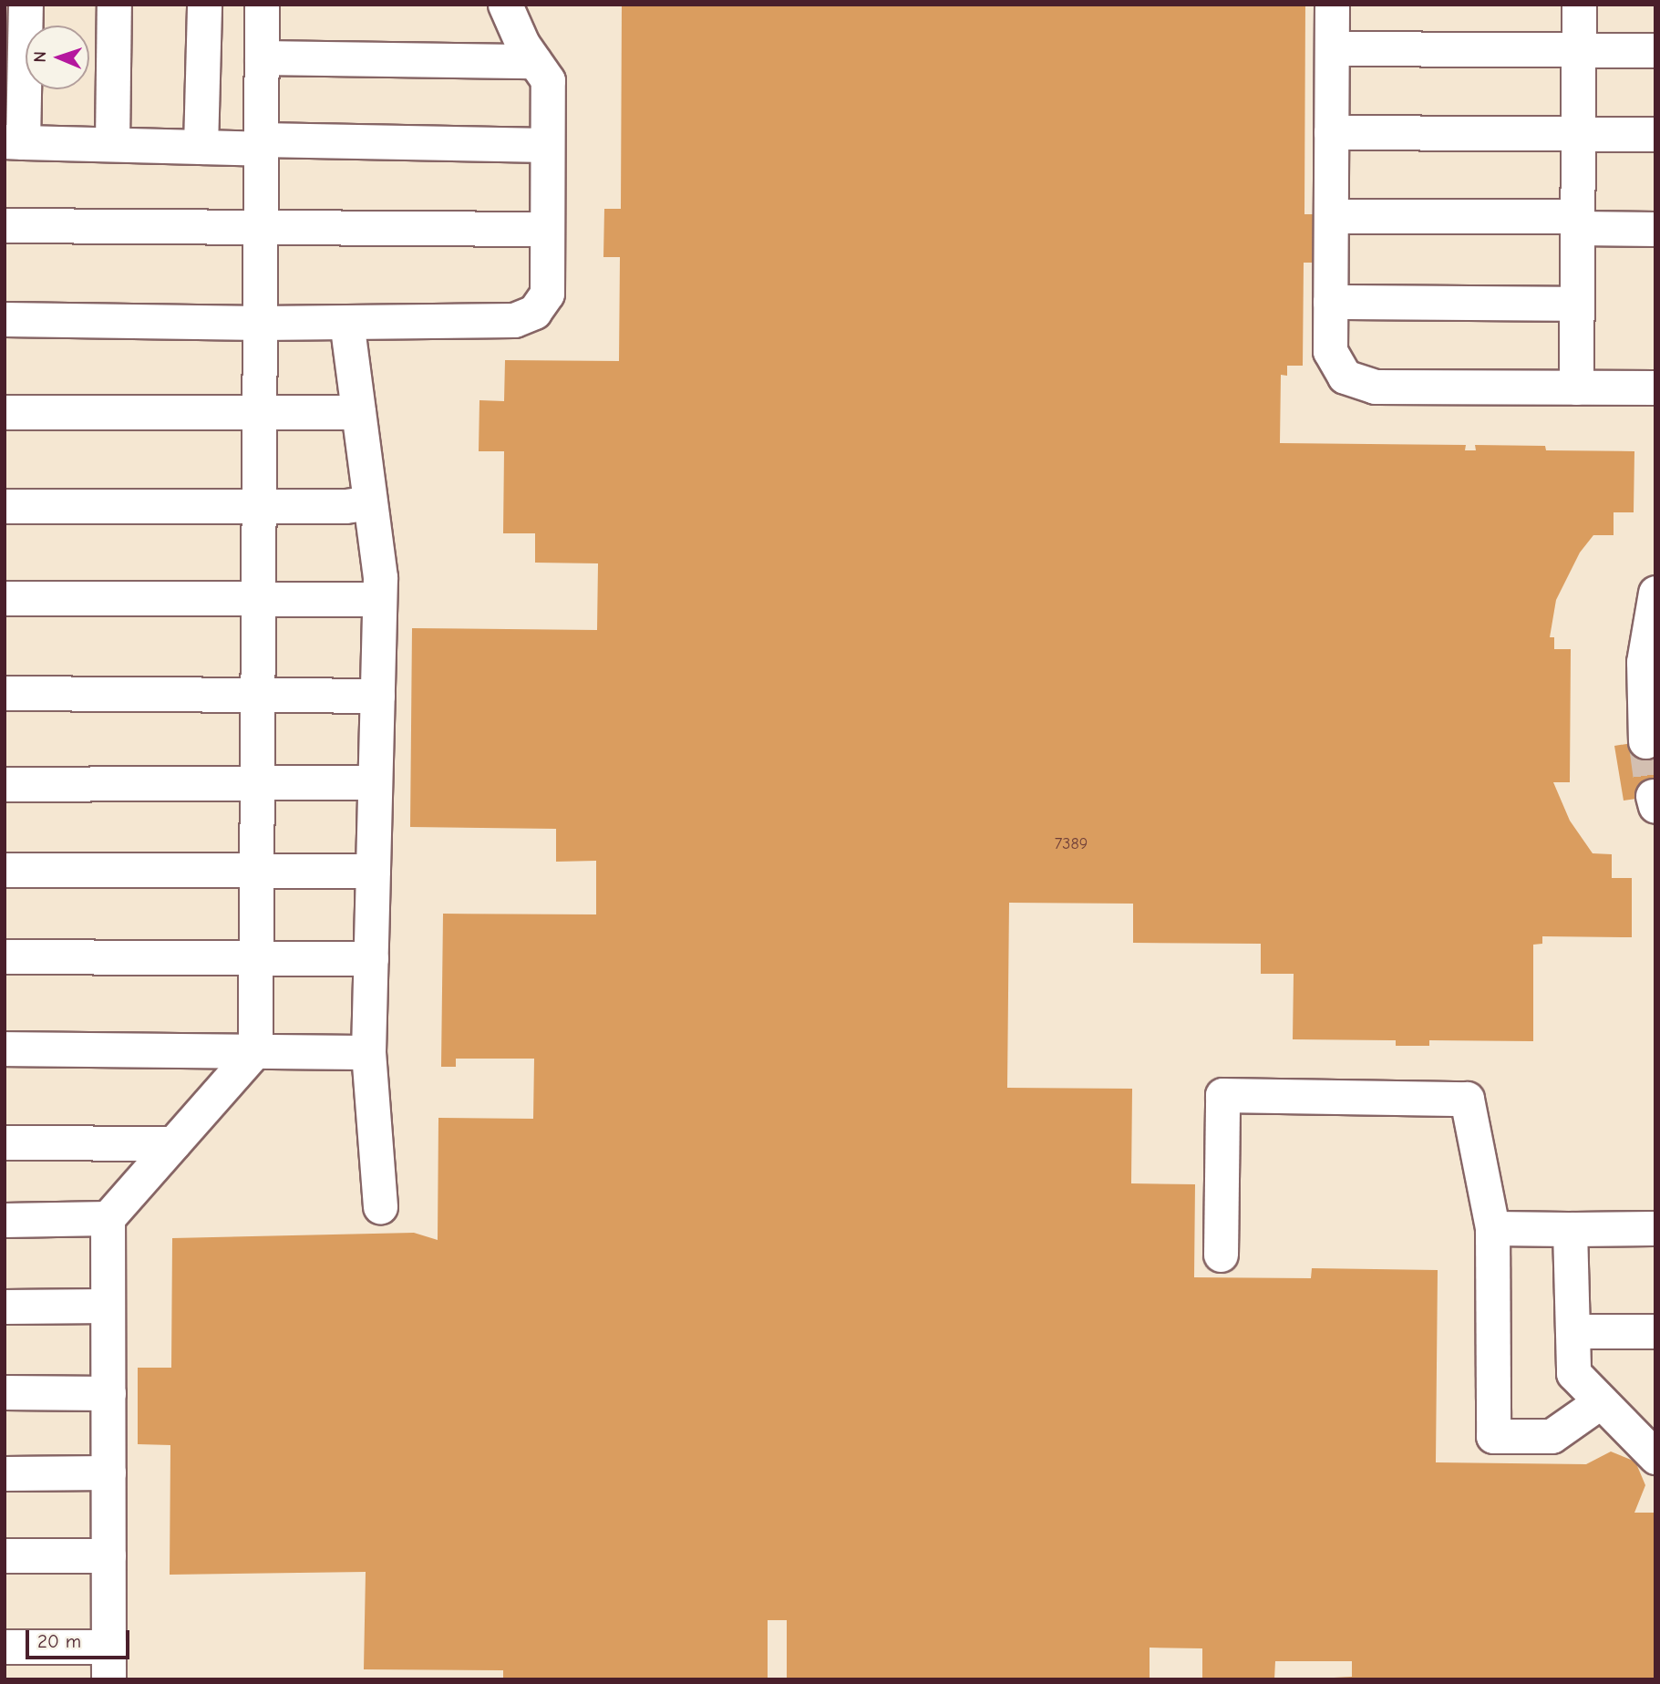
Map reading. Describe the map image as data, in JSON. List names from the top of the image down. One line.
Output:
{"house_numbers":["7389"],"scale_bar":"20 m","north":"left"}
